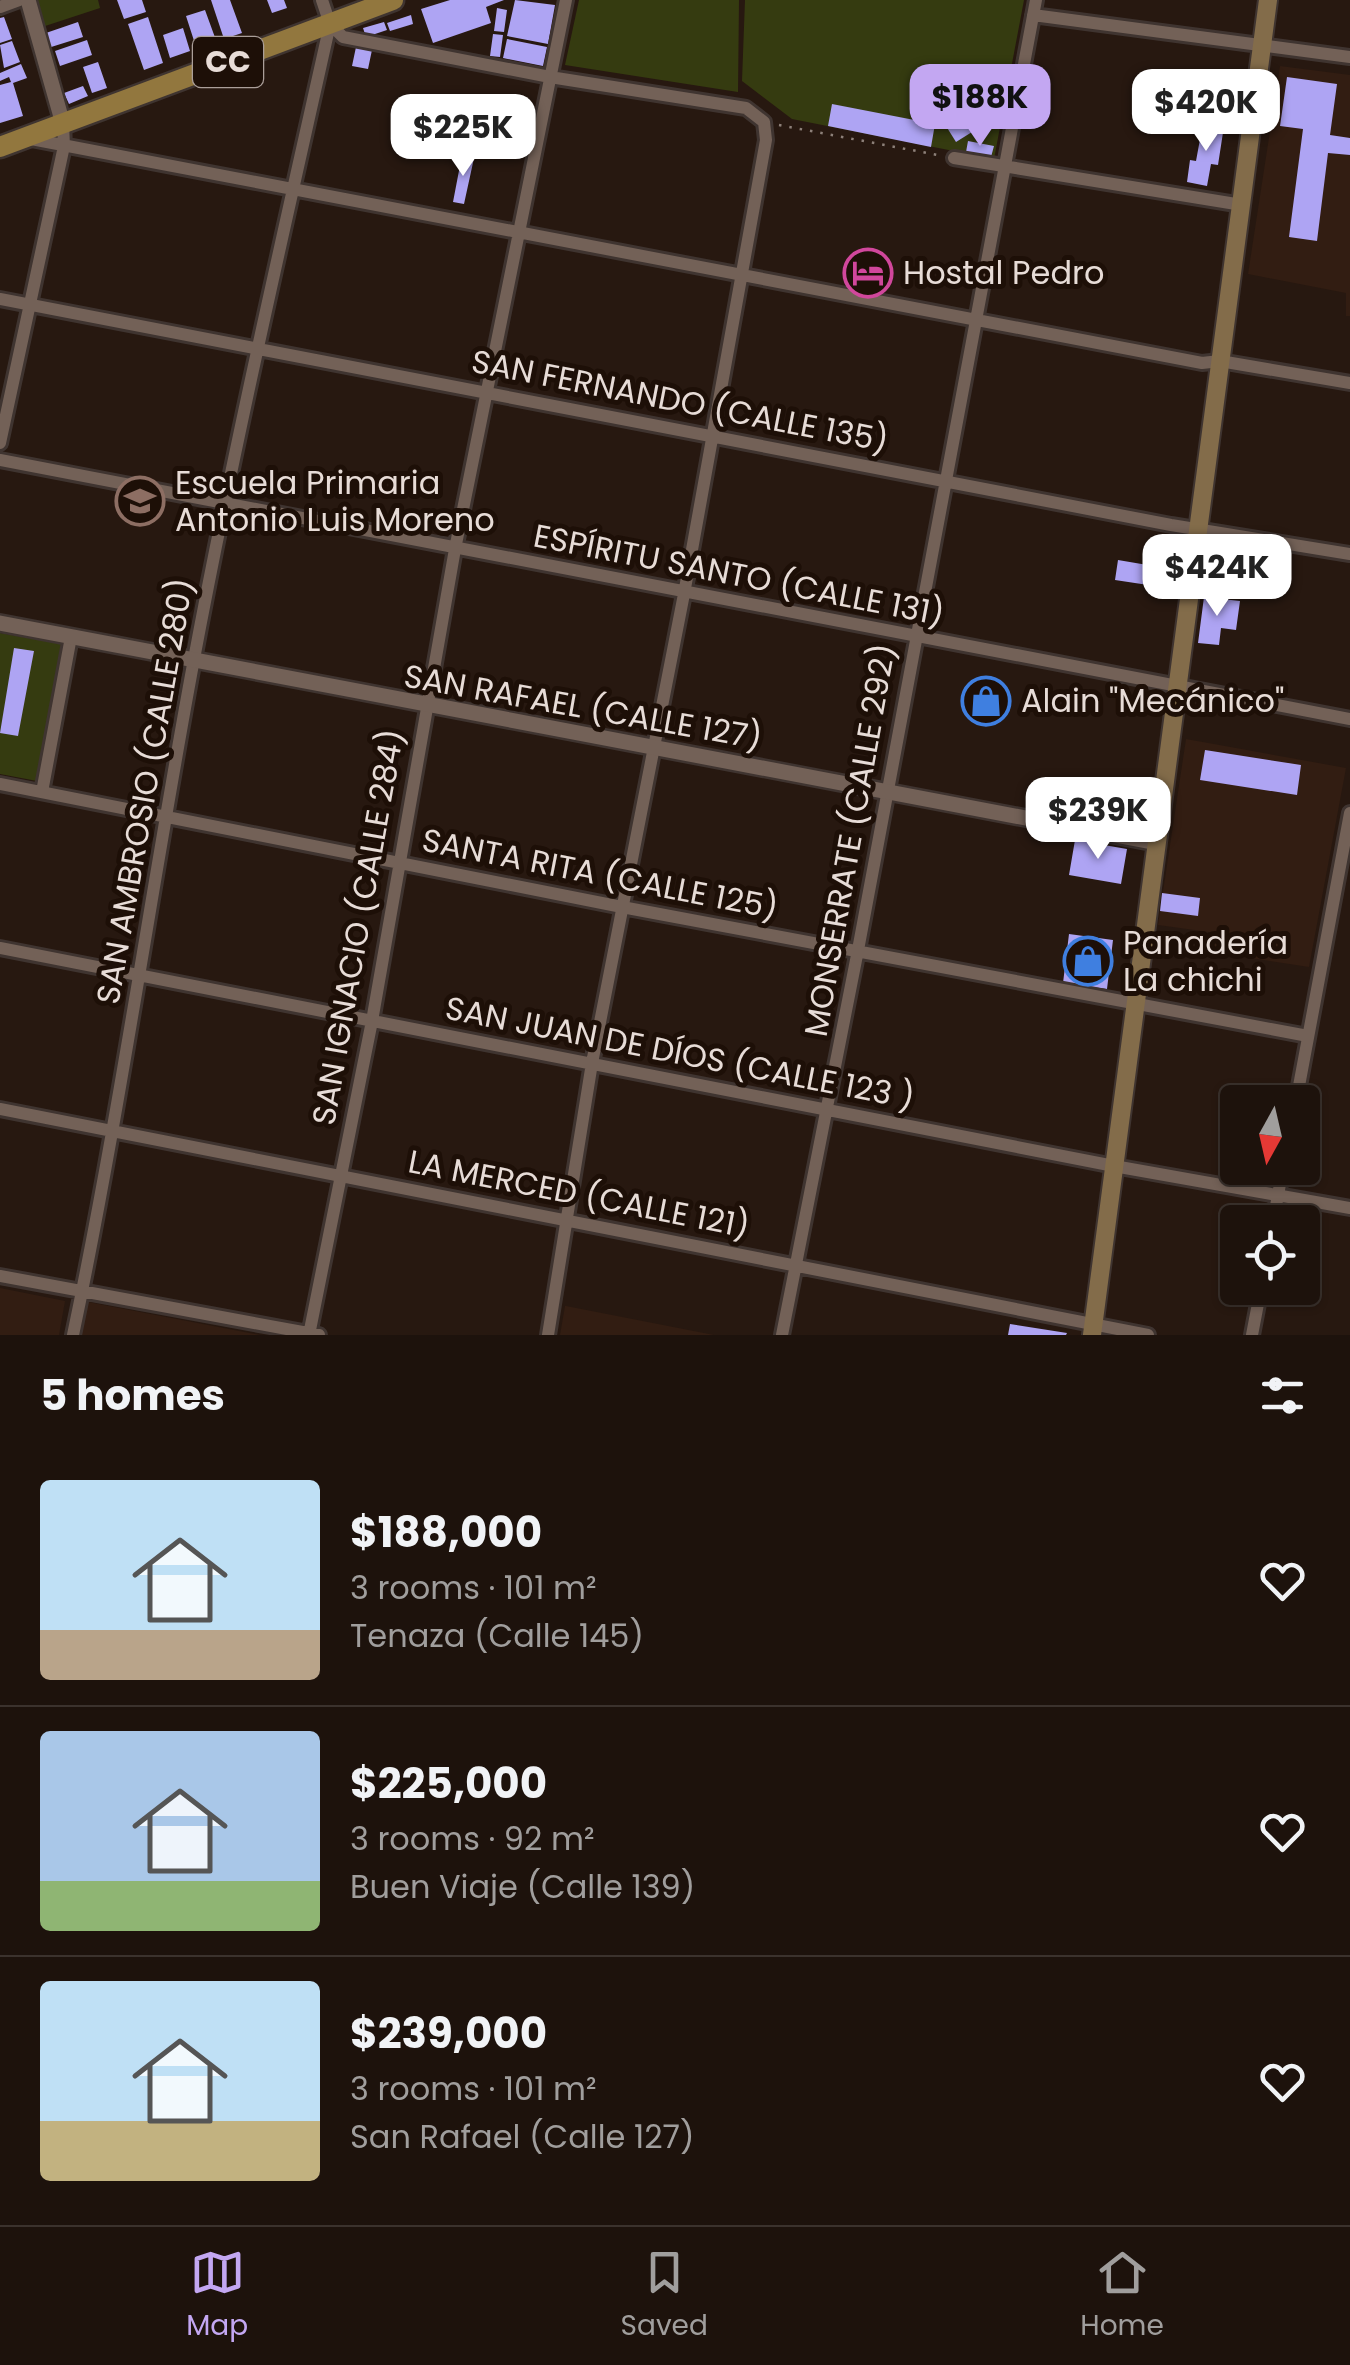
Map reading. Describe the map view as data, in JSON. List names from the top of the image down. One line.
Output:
{"streets":{"main road":["CC"],"street":["SAN FERNANDO (CALLE 135)","ESPÍRITU SANTO (CALLE 131)","SAN RAFAEL (CALLE 127)","SAN AMBROSIO (CALLE 280)","MONSERRATE (CALLE 292)","SANTA RITA (CALLE 125)","SAN IGNACIO (CALLE 284)","SAN JUAN DE DÍOS (CALLE 123 )","LA MERCED (CALLE 121)"]},"crossings":[["CC","SAN AMBROSIO (CALLE 280)"],["SAN FERNANDO (CALLE 135)","SAN AMBROSIO (CALLE 280)"],["SAN FERNANDO (CALLE 135)","MONSERRATE (CALLE 292)"],["SAN FERNANDO (CALLE 135)","SAN IGNACIO (CALLE 284)"],["ESPÍRITU SANTO (CALLE 131)","SAN AMBROSIO (CALLE 280)"],["ESPÍRITU SANTO (CALLE 131)","MONSERRATE (CALLE 292)"],["ESPÍRITU SANTO (CALLE 131)","SAN IGNACIO (CALLE 284)"],["SAN RAFAEL (CALLE 127)","SAN AMBROSIO (CALLE 280)"],["SAN RAFAEL (CALLE 127)","MONSERRATE (CALLE 292)"],["SAN RAFAEL (CALLE 127)","SAN IGNACIO (CALLE 284)"],["SAN AMBROSIO (CALLE 280)","SANTA RITA (CALLE 125)"],["SAN AMBROSIO (CALLE 280)","SAN JUAN DE DÍOS (CALLE 123 )"],["SAN AMBROSIO (CALLE 280)","LA MERCED (CALLE 121)"],["MONSERRATE (CALLE 292)","SANTA RITA (CALLE 125)"],["MONSERRATE (CALLE 292)","SAN JUAN DE DÍOS (CALLE 123 )"],["MONSERRATE (CALLE 292)","LA MERCED (CALLE 121)"],["SANTA RITA (CALLE 125)","SAN IGNACIO (CALLE 284)"],["SAN IGNACIO (CALLE 284)","SAN JUAN DE DÍOS (CALLE 123 )"],["SAN IGNACIO (CALLE 284)","LA MERCED (CALLE 121)"]],"places":{"hotel":["Hostal Pedro"],"school or university":["Escuela Primaria Antonio Luis Moreno"],"shop":["Alain \"Mecánico\"","Panadería La chichi"]},"north":"bottom","page":{"price":["$188K","$420K","$225K","$424K","$239K"],"heading":"5 homes","list":[{"name":"$188,000","note":"3 rooms · 101 m² · Tenaza (Calle 145)"},{"name":"$225,000","note":"3 rooms · 92 m² · Buen Viaje (Calle 139)"},{"name":"$239,000","note":"3 rooms · 101 m² · San Rafael (Calle 127)"}],"tabs":["Map","Saved","Home"]}}
